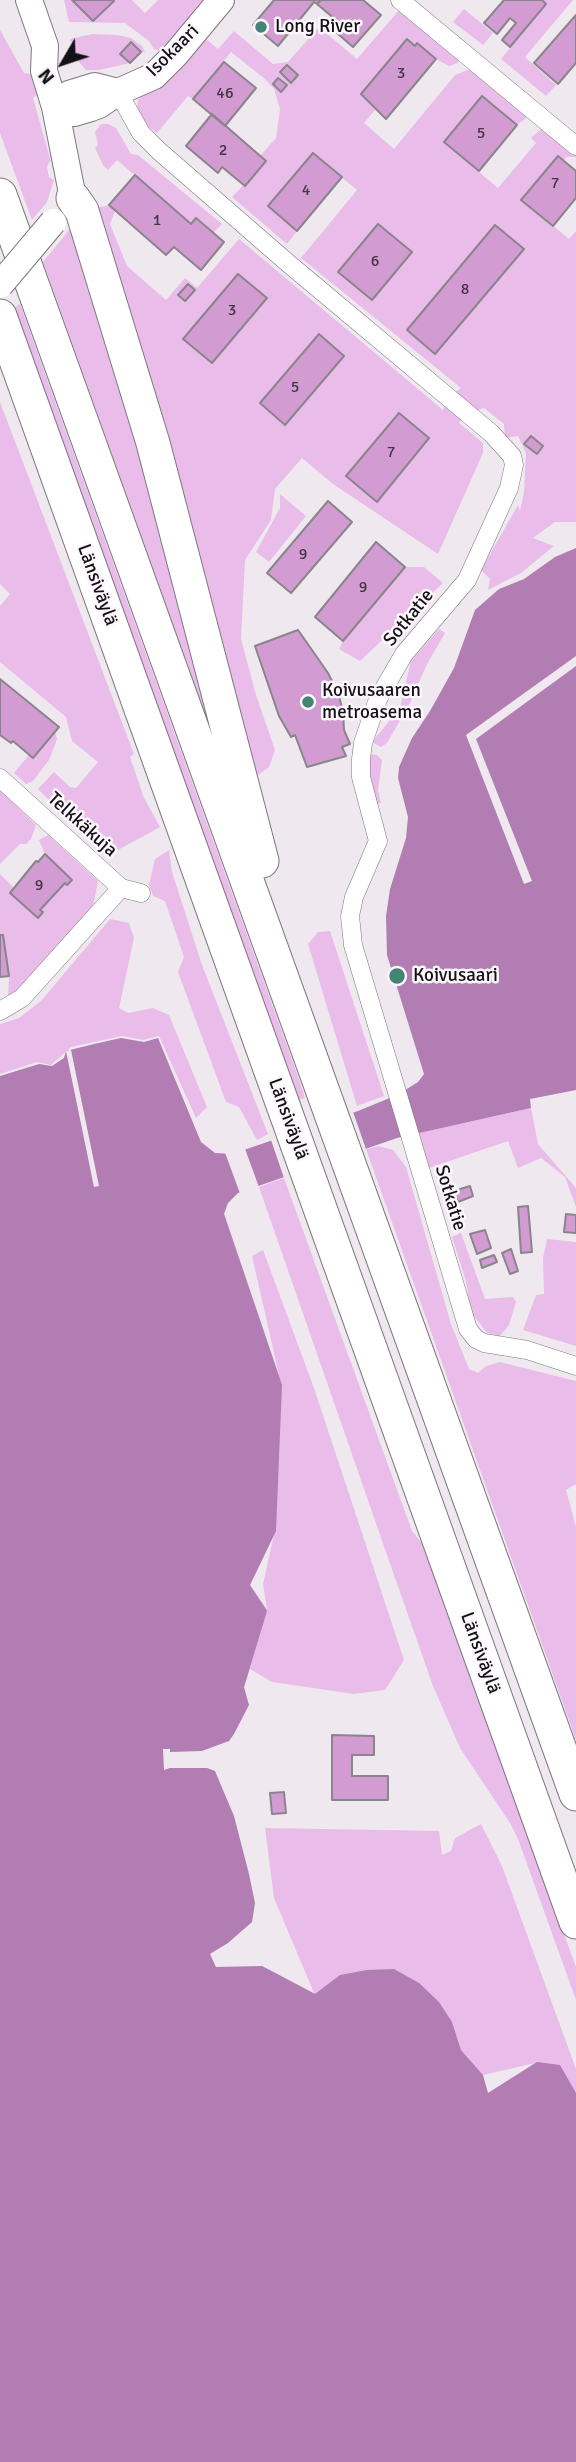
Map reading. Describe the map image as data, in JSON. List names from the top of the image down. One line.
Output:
{"streets":{"highway":["Länsiväylä"],"main road":["Isokaari"],"street":["Sotkatie","Telkkäkuja"]},"crossings":[["Isokaari","Sotkatie"]],"places":["Long River","Koivusaaren metroasema","Koivusaari"],"house_numbers":["3","46","5","2","7","4","1","6","8","3","5","7","9","9","9"],"north":"bottom left"}
